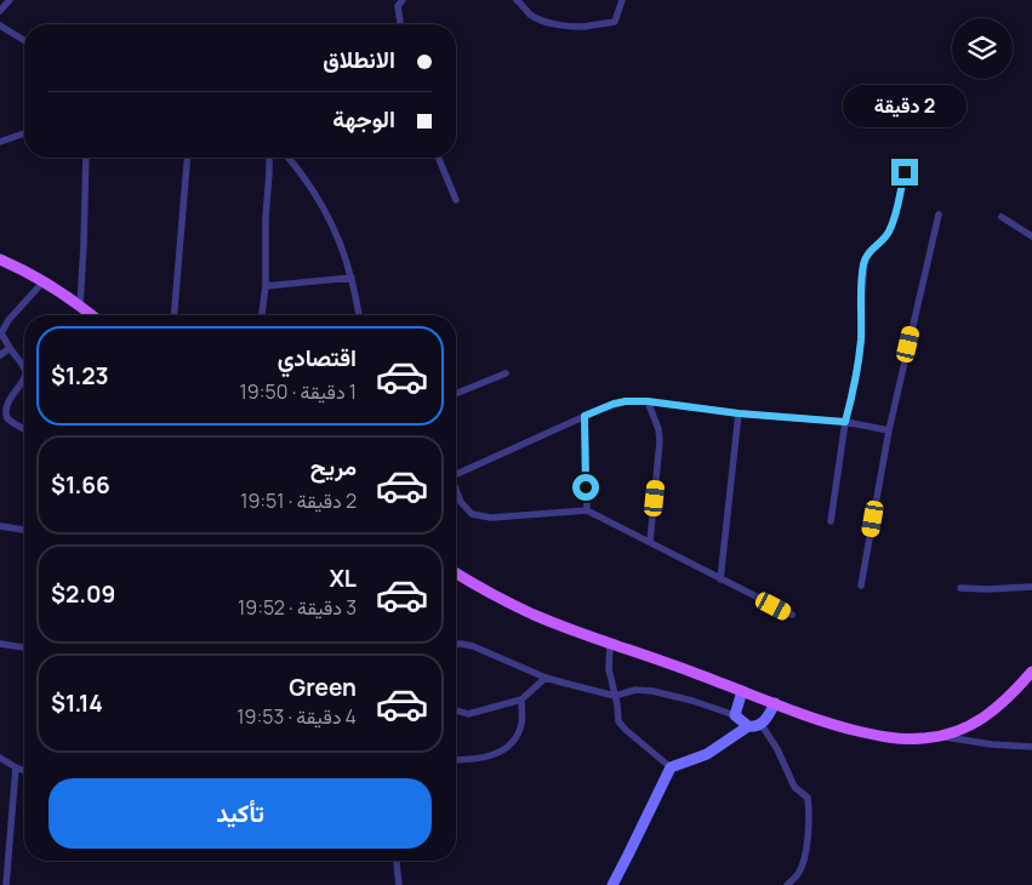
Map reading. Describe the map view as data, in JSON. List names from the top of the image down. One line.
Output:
{"page":{"banner":["الانطلاق","الوجهة"],"bubble":"2 دقيقة","list":[{"name":"اقتصادي","note":"1 دقيقة · 19:50","value":"$1.23"},{"name":"مريح","note":"2 دقيقة · 19:51","value":"$1.66"},{"name":"XL","note":"3 دقيقة · 19:52","value":"$2.09"},{"name":"Green","note":"4 دقيقة · 19:53","value":"$1.14"}],"buttons":"تأكيد"}}
